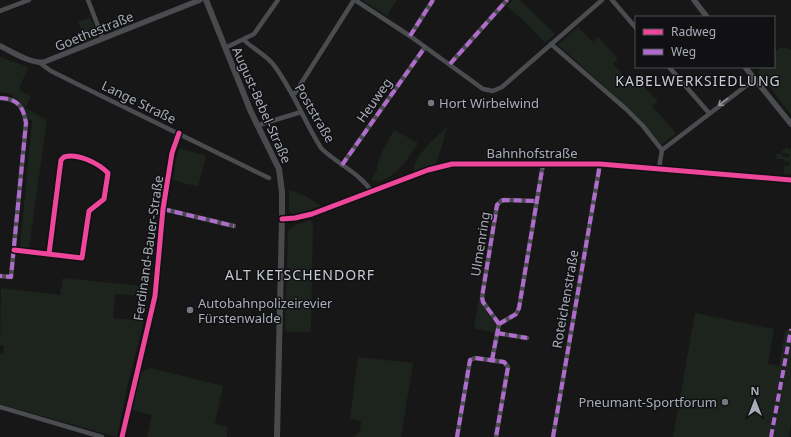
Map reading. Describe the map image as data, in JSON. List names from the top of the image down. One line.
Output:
{"streets":{"main road":["August-Bebel-Straße"],"street":["Goethestraße","Heuweg","Lange Straße","Poststraße","Bahnhofstraße","Ulmenring","Ferdinand-Bauer-Straße","Roteichenstraße"]},"crossings":[["Goethestraße","Lange Straße"],["Heuweg","Poststraße"],["Lange Straße","Ferdinand-Bauer-Straße"],["August-Bebel-Straße","Bahnhofstraße"],["Poststraße","Bahnhofstraße"],["Bahnhofstraße","Roteichenstraße"]],"districts":["KABELWERKSIEDLUNG","ALT KETSCHENDORF"],"places":["Hort Wirbelwind","Autobahnpolizeirevier Fürstenwalde","Pneumant-Sportforum"],"legend":["Radweg","Weg"],"north":"top"}
